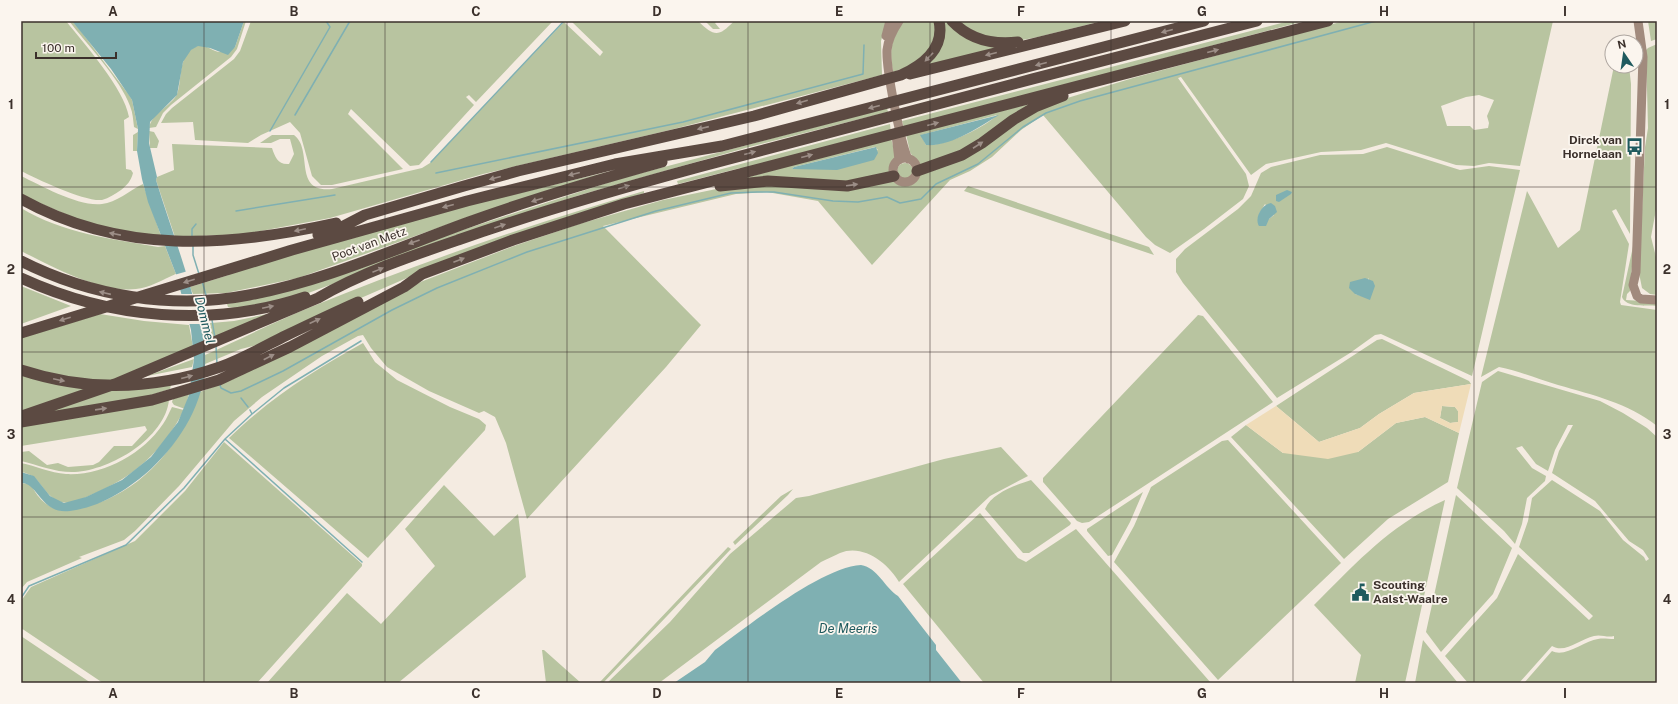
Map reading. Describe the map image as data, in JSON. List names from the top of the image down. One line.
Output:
{"streets":{"highway":["Poot van Metz"]},"water":["Dommel","De Meeris"],"places":{"bus stop":["Dirck van Hornelaan"],"public building":["Scouting Aalst-Waalre"]},"scale_bar":"100 m","north":"top","grid":{"columns":["A","B","C","D","E","F","G","H","I"],"rows":["1","2","3","4"]}}
